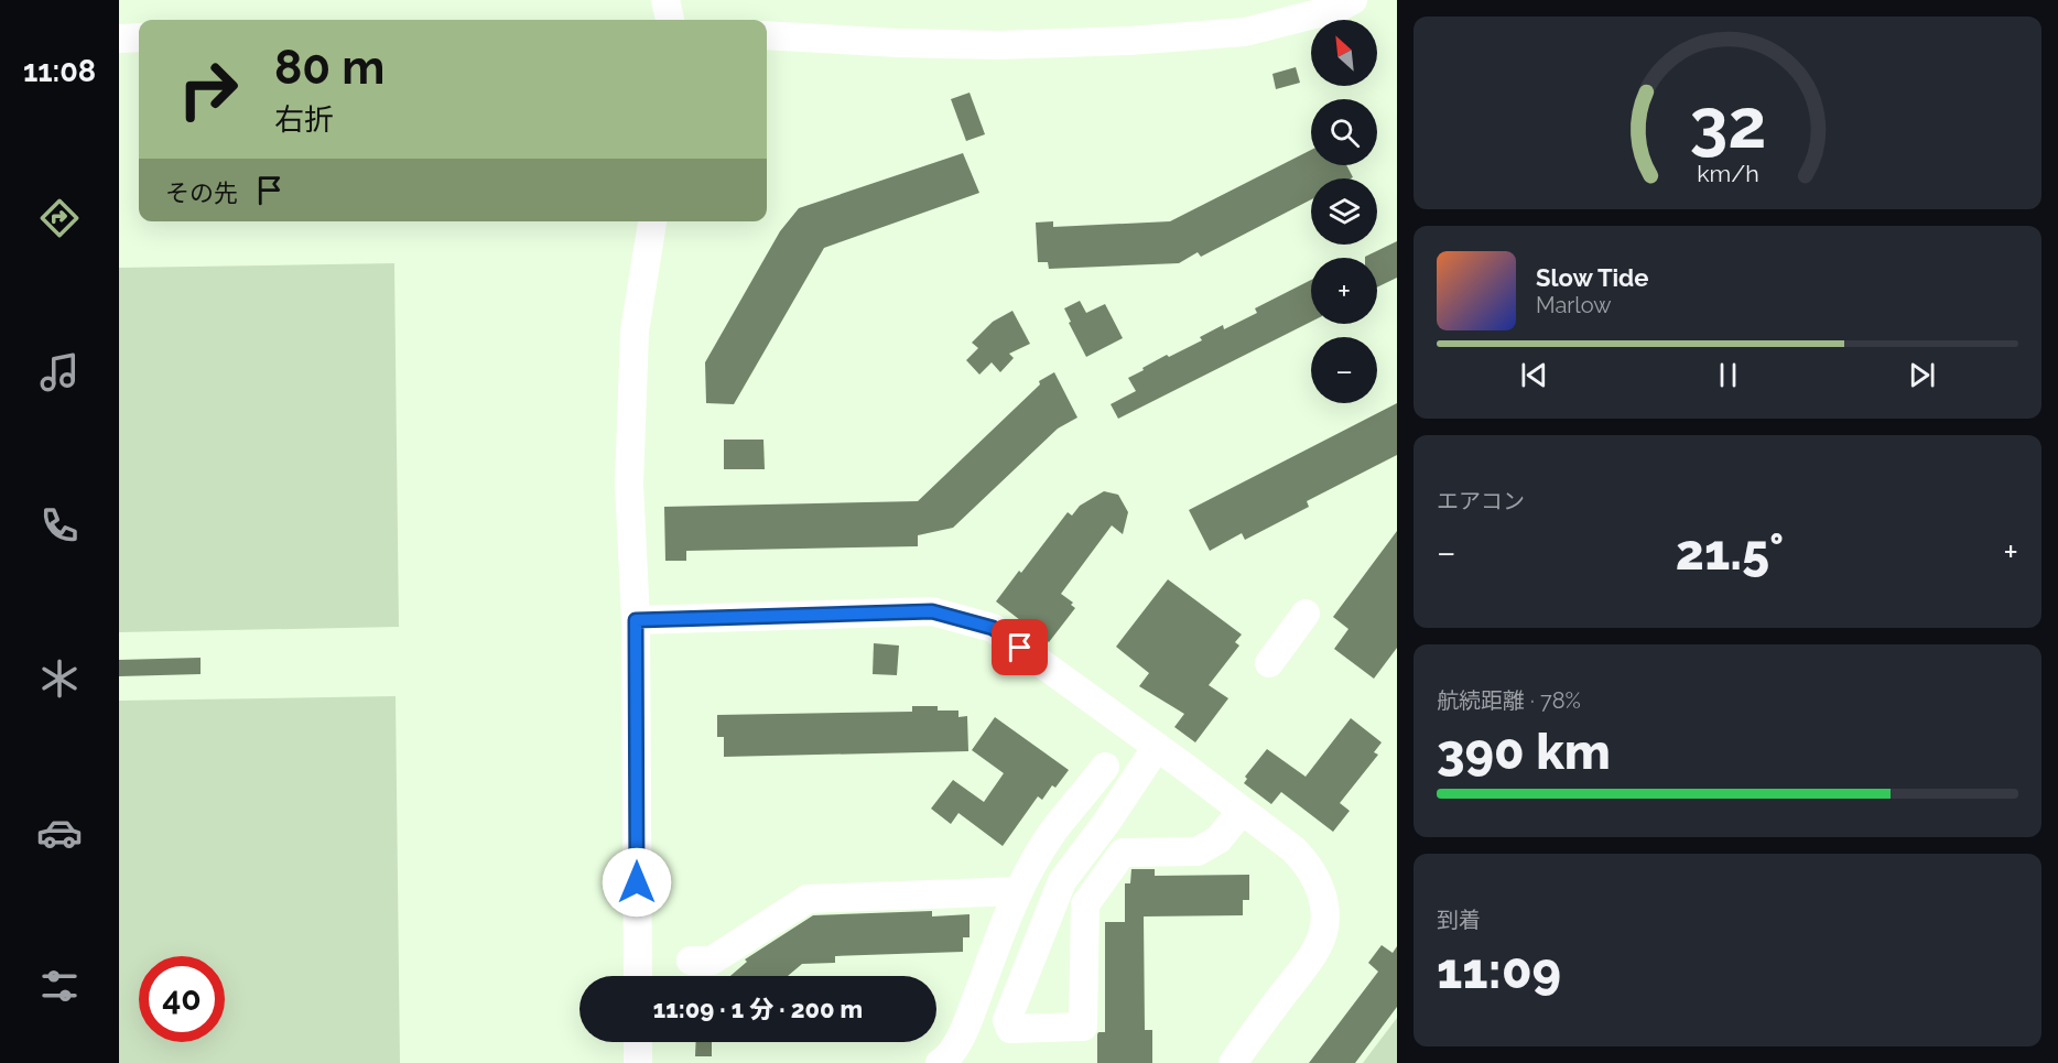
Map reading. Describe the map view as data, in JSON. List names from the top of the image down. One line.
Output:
{"north":"top left","page":{"tabs":"11:08","map_buttons":["+","−"],"turn":["80 m","右折"],"then":"その先","song":["Slow Tide","Marlow"],"tile":["エアコン",["航続距離 · 78%","390 km"],["到着","11:09"]],"heat":["−","21.5°","+"],"limit":"40","trip":"11:09 · 1 分 · 200 m","gauge":["32","km/h"]}}
